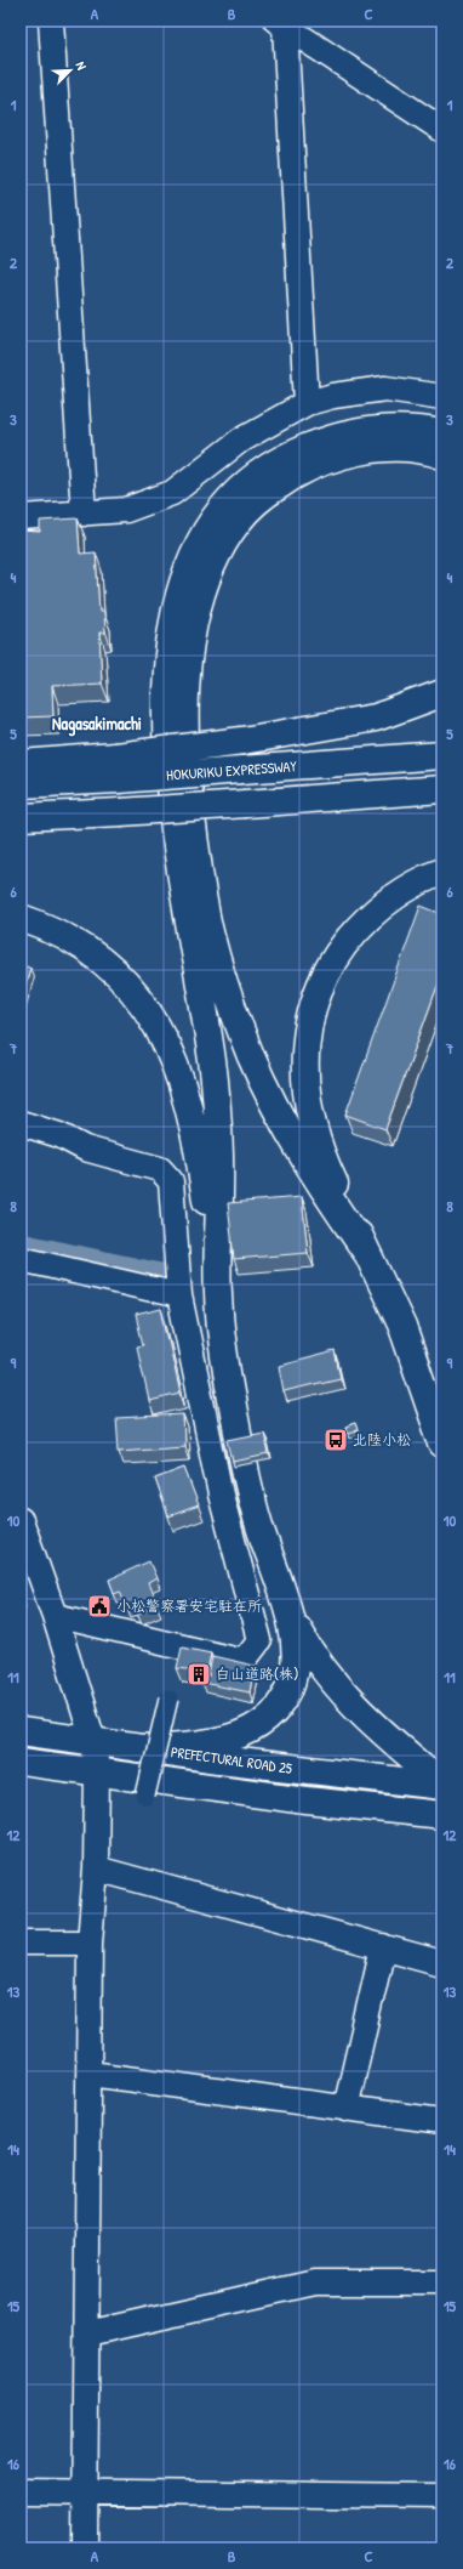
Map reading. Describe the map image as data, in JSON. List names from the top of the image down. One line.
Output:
{"streets":{"main road":["HOKURIKU EXPRESSWAY","PREFECTURAL ROAD 25"]},"districts":["Nagasakimachi"],"places":{"bus stop":["北陸小松"],"public building":["小松警察署安宅駐在所"],"building":["白山道路(株)"]},"north":"top right","grid":{"columns":["A","B","C"],"rows":["1","2","3","4","5","6","7","8","9","10","11","12","13","14","15","16"]}}
